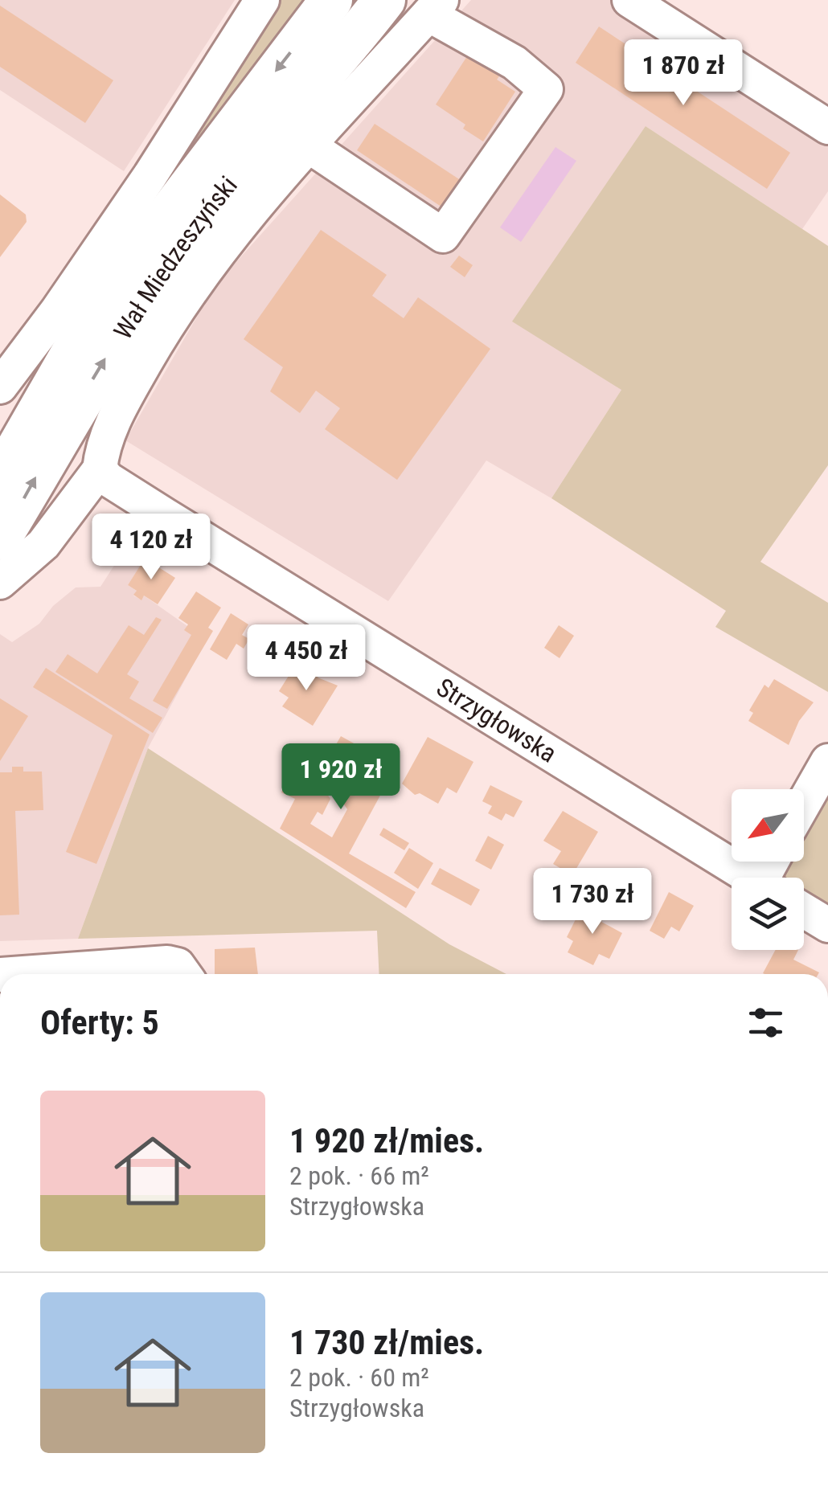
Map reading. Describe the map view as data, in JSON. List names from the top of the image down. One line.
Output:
{"streets":{"main road":["Wał Miedzeszyński"],"street":["Strzygłowska"]},"crossings":[["Wał Miedzeszyński","Strzygłowska"]],"north":"bottom left","page":{"price":["1 870 zł","4 120 zł","4 450 zł","1 920 zł","1 730 zł"],"heading":"Oferty: 5","list":[{"name":"1 920 zł/mies.","note":"2 pok. · 66 m² · Strzygłowska"},{"name":"1 730 zł/mies.","note":"2 pok. · 60 m² · Strzygłowska"}]}}
